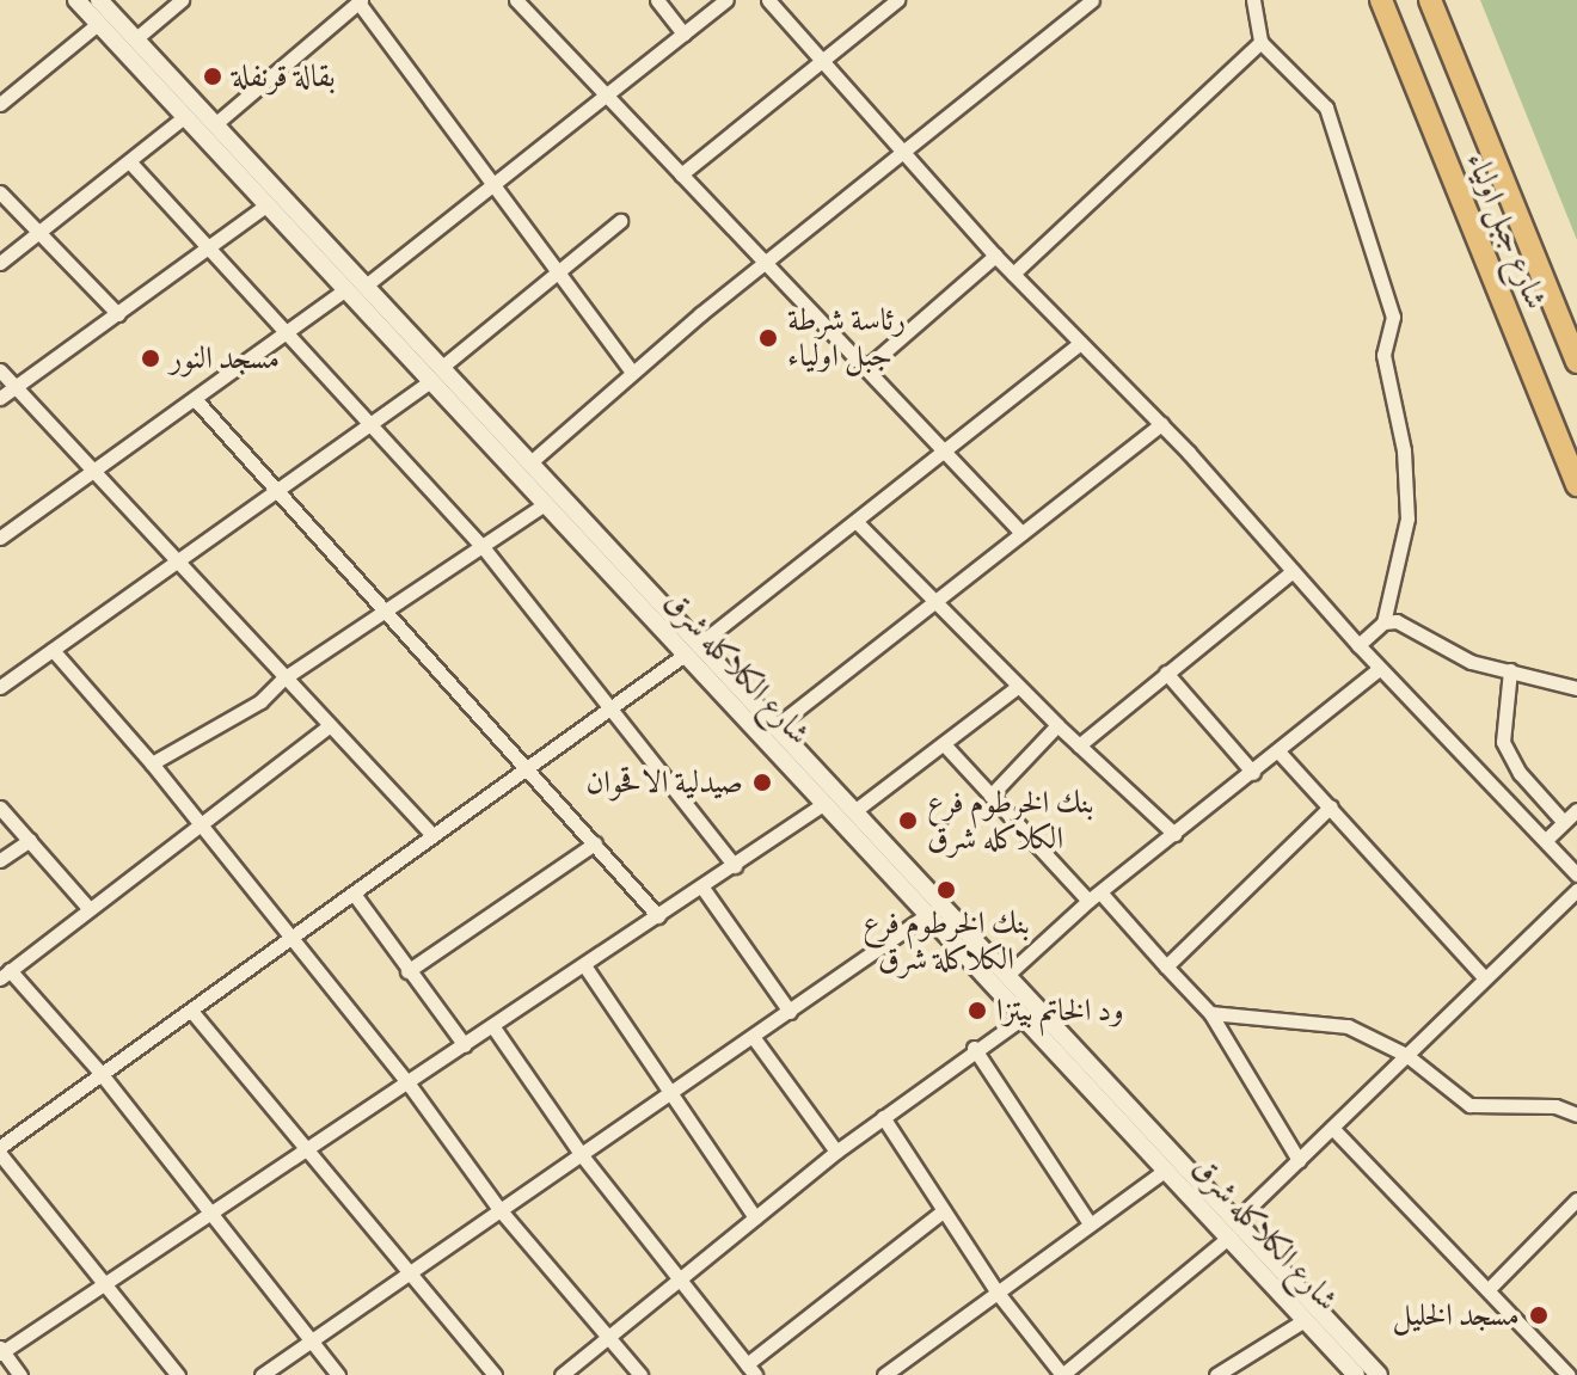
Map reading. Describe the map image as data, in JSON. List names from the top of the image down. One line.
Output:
{"streets":{"highway":["شارع جبل اولياء"],"street":["شارع الكلاكله شرق"]},"places":["بقالة قرنفلة","رئاسة شرطة جبل اولياء","مسجد النور","صيدلية الاقحوان","بنك الخرطوم فرع الكلاكله شرق","بنك الخرطوم فرع الكلاكلة شرق","ود الخاتم بيتزا","مسجد الخليل"]}
